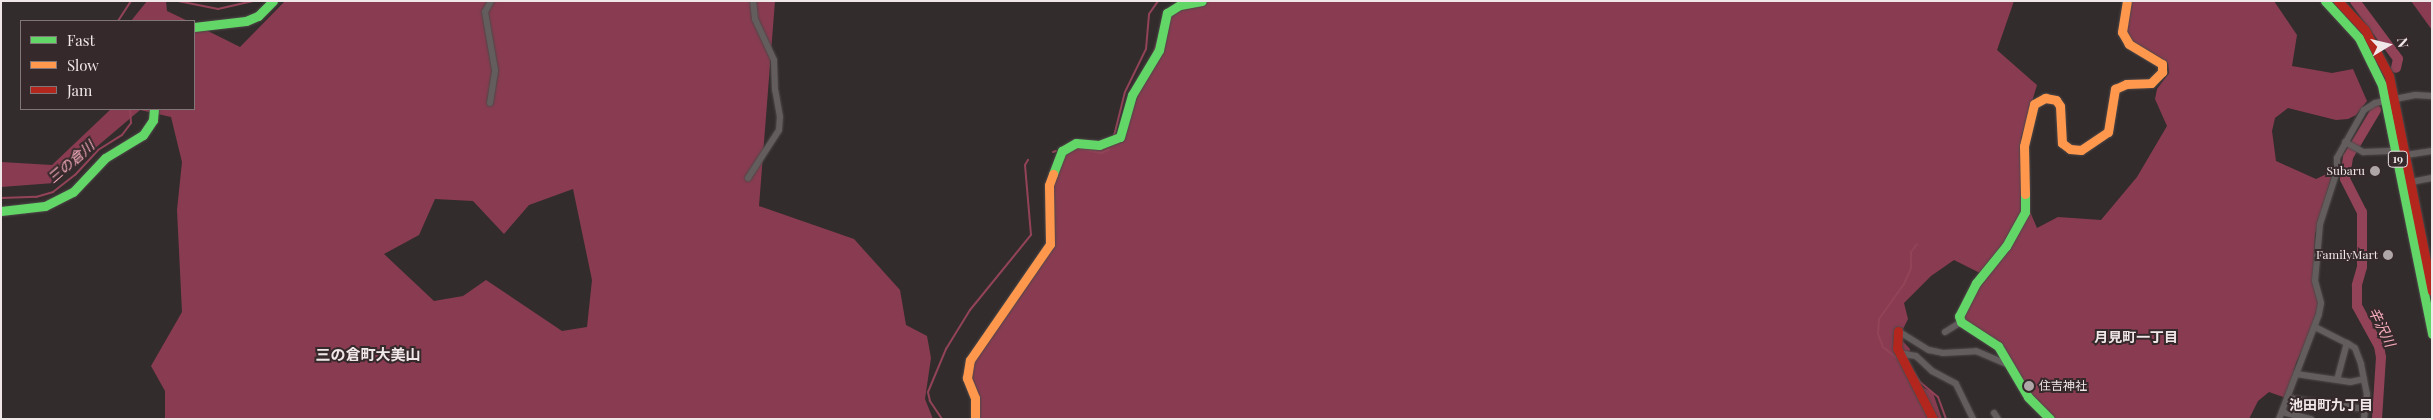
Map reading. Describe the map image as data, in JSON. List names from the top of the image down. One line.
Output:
{"streets":{"main road":["19"]},"districts":["月見町一丁目","三の倉町大美山","池田町九丁目"],"water":["三の倉川","辛沢川"],"places":["Subaru","FamilyMart","住吉神社"],"legend":["Fast","Slow","Jam"],"north":"right"}
